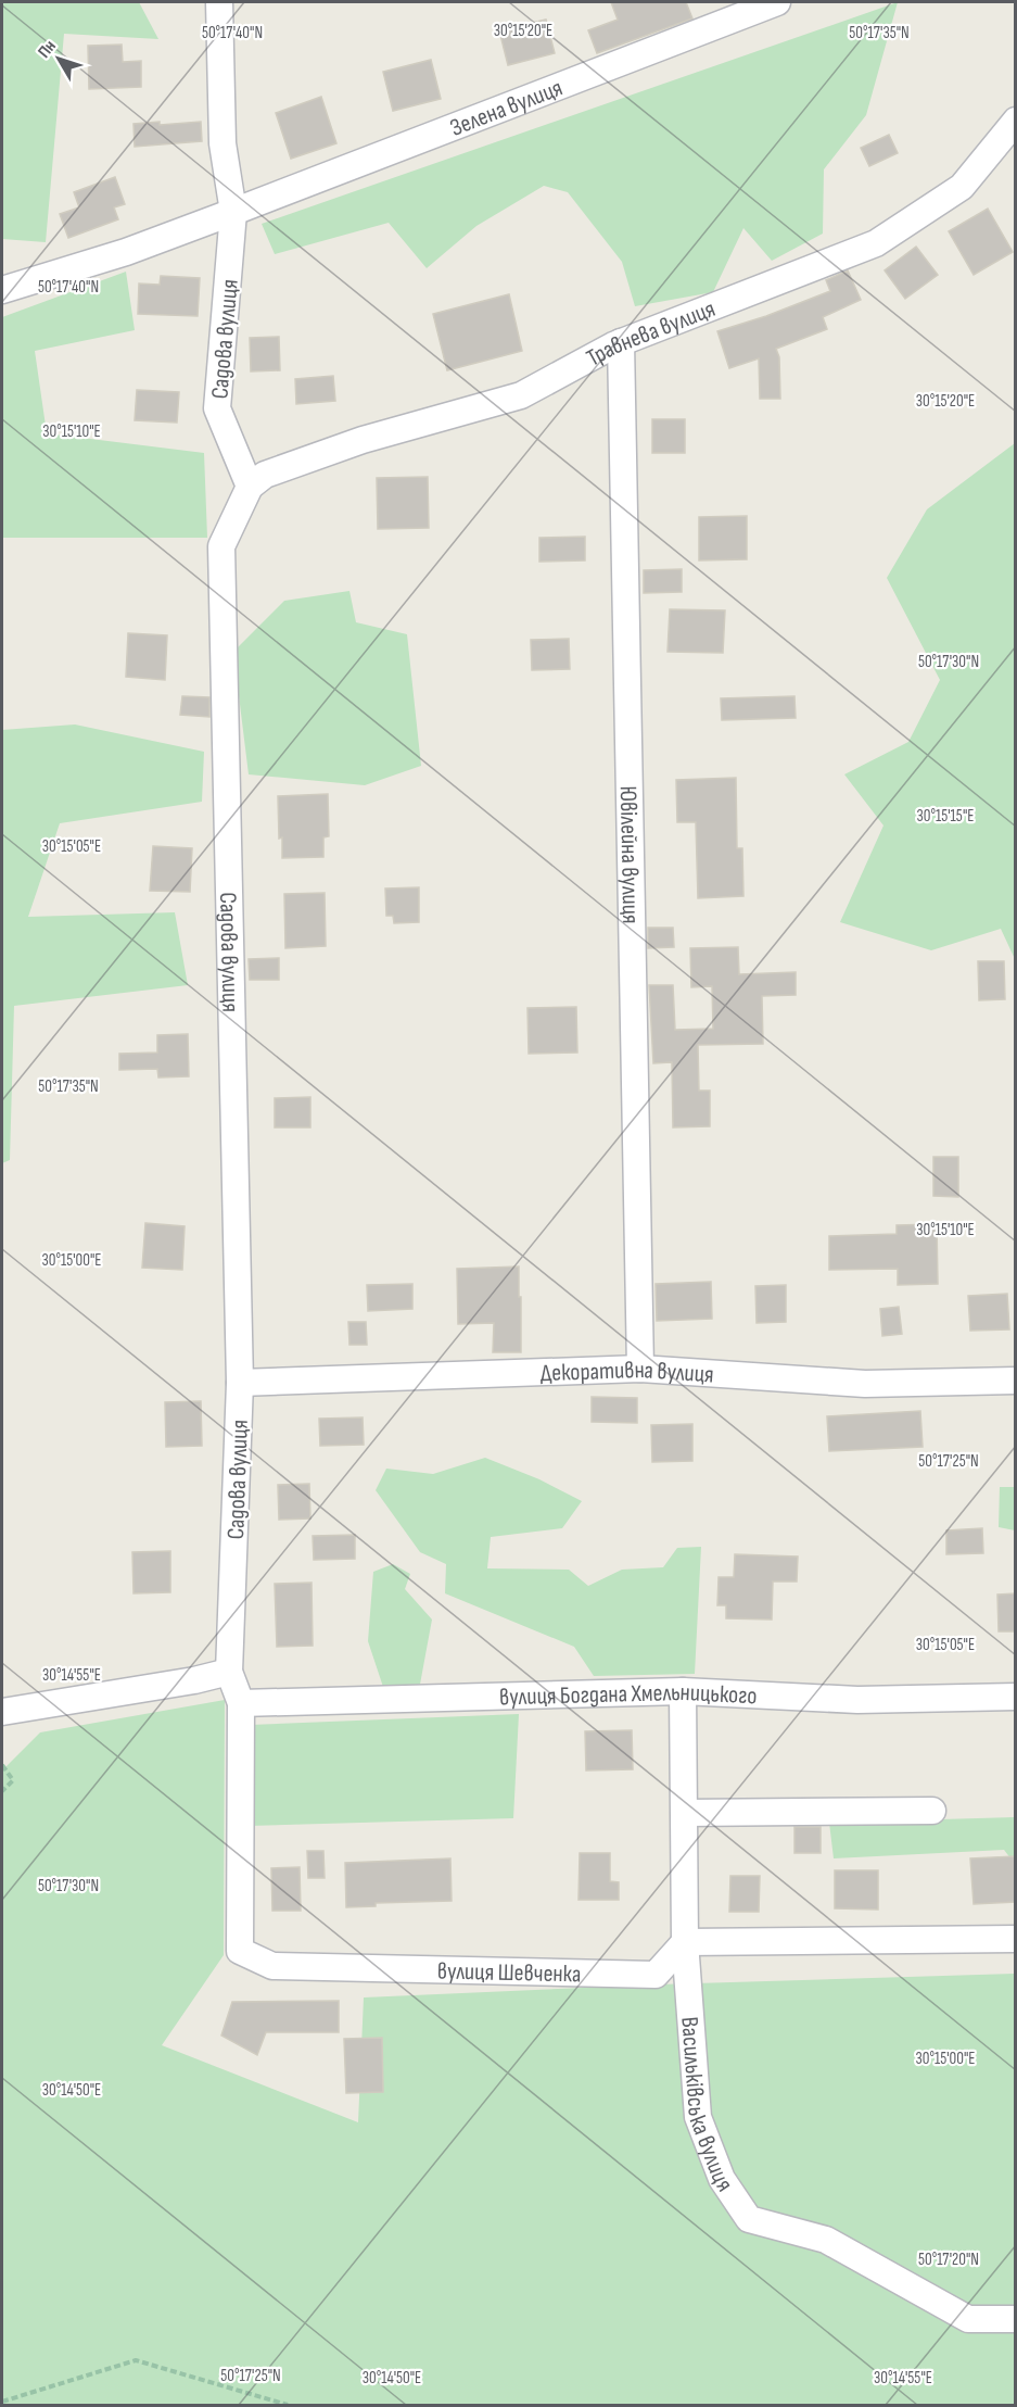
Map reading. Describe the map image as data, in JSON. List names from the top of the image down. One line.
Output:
{"streets":{"street":["Зелена вулиця","Травнева вулиця","Садова вулиця","Ювілейна вулиця","Декоративна вулиця","вулиця Богдана Хмельницького","вулиця Шевченка","Васильківська вулиця"]},"crossings":[["Зелена вулиця","Садова вулиця"],["Травнева вулиця","Садова вулиця"],["Травнева вулиця","Ювілейна вулиця"],["Садова вулиця","Декоративна вулиця"],["Садова вулиця","вулиця Богдана Хмельницького"],["Садова вулиця","вулиця Шевченка"],["Ювілейна вулиця","Декоративна вулиця"],["вулиця Богдана Хмельницького","вулиця Шевченка"],["вулиця Богдана Хмельницького","Васильківська вулиця"],["вулиця Шевченка","Васильківська вулиця"]],"north":"top left","coordinates":["30°15'20\"E","50°17'40\"N","50°17'35\"N","30°15'10\"E","50°17'30\"N","30°15'15\"E","30°15'05\"E","30°15'00\"E","50°17'25\"N","30°14'55\"E","30°14'50\"E","50°17'20\"N"]}
